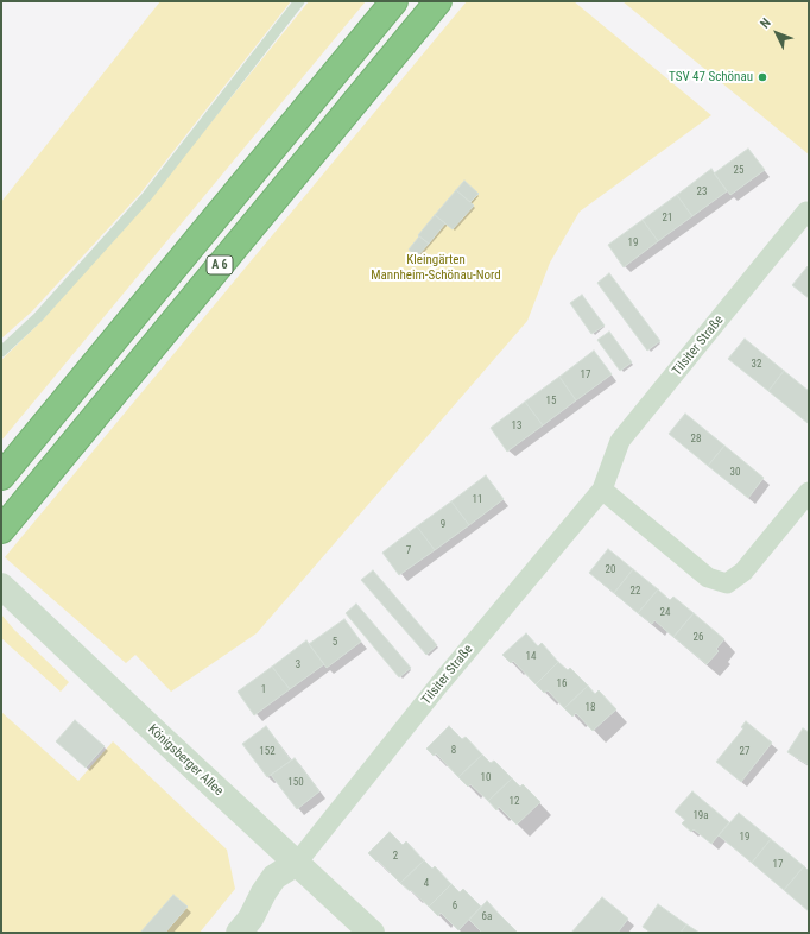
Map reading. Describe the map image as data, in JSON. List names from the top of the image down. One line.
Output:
{"streets":{"highway":["A 6"],"street":["Tilsiter Straße","Königsberger Allee"]},"crossings":[["Tilsiter Straße","Königsberger Allee"]],"parks":["Kleingärten Mannheim-Schönau-Nord"],"places":["TSV 47 Schönau"],"house_numbers":["25","23","21","19","32","17","15","13","28","30","11","9","7","20","22","24","26","5","14","3","16","1","18","8","152","27","10","150","12","19a","19","2","17","4","6","6a"],"north":"top left"}
